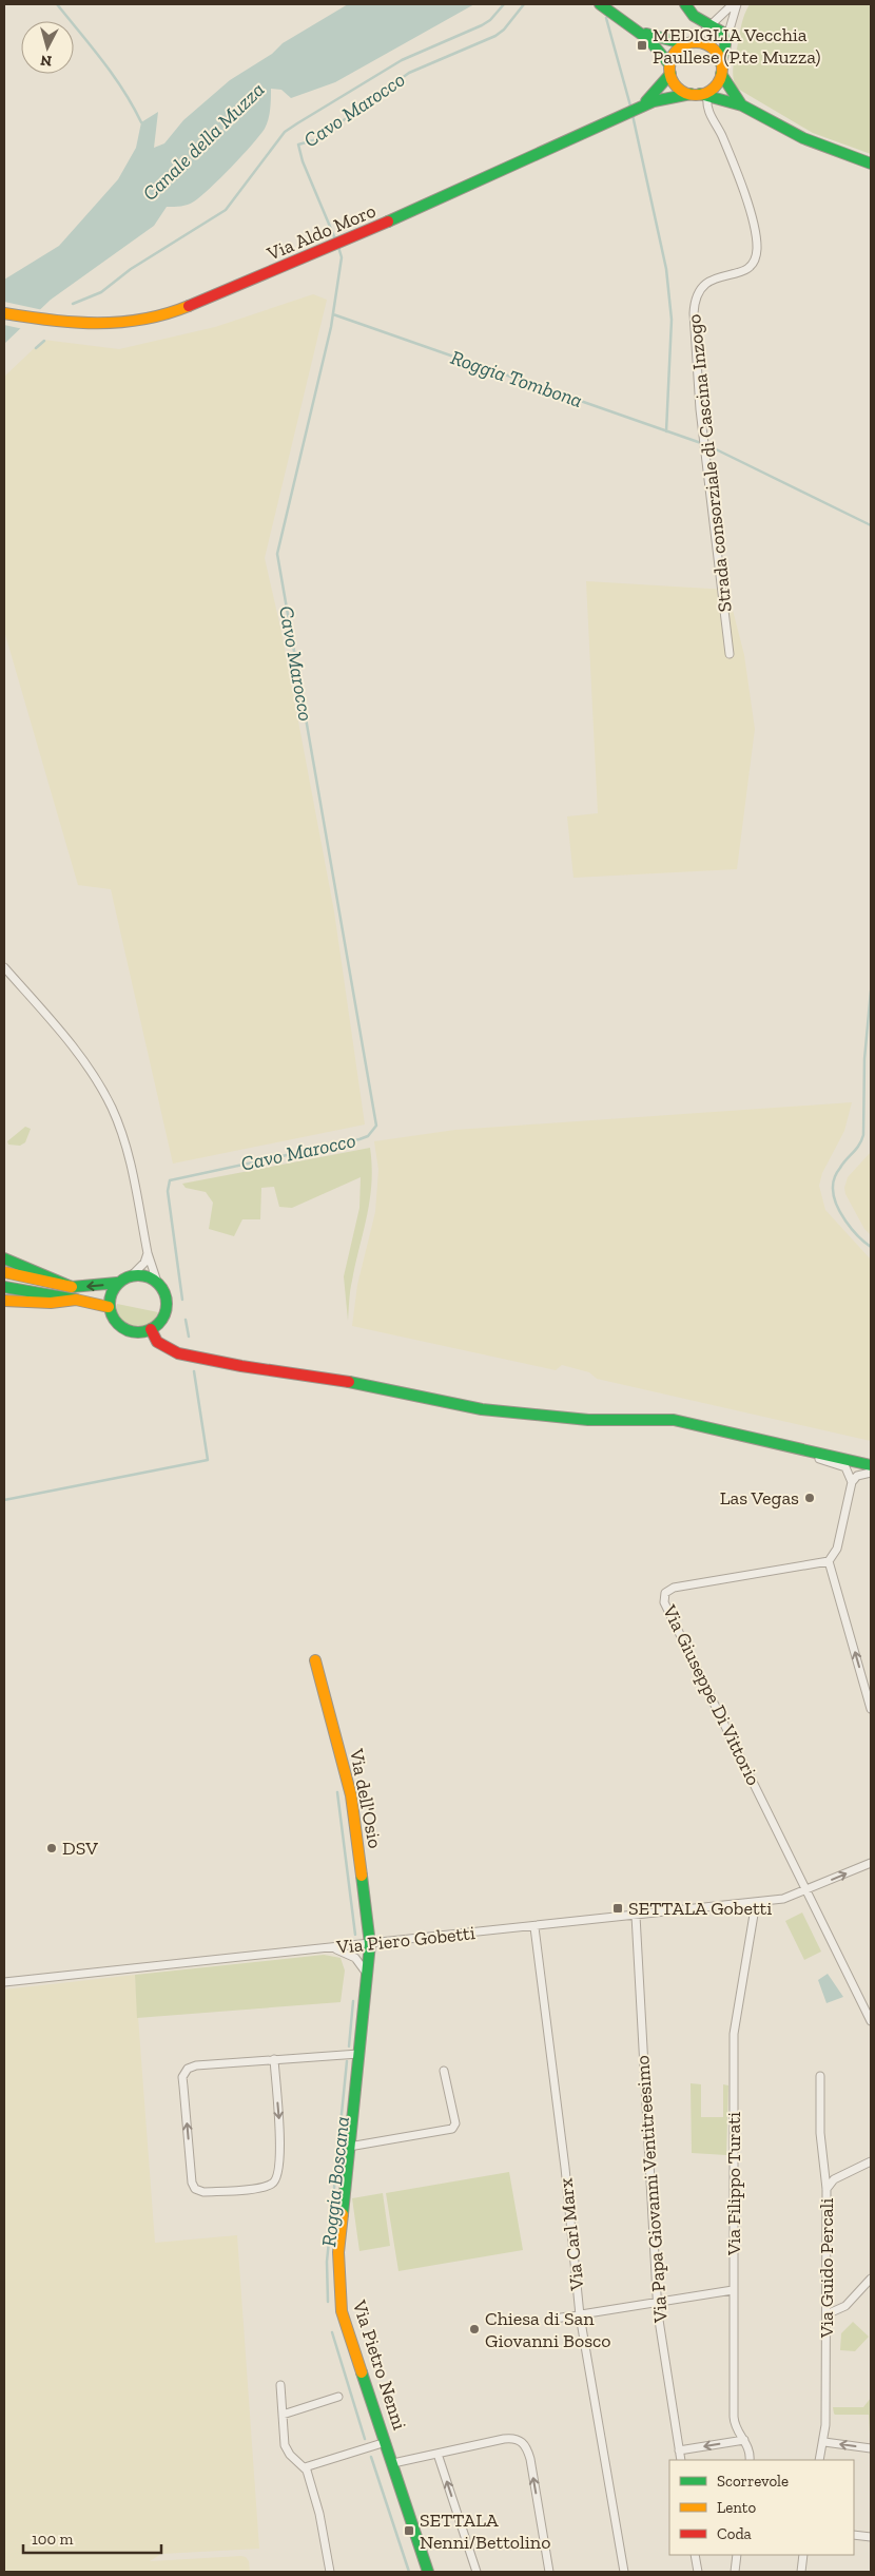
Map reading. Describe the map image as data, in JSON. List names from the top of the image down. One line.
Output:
{"streets":{"main road":["Via Aldo Moro","Via dell'Osio","Via Pietro Nenni"],"street":["Strada consorziale di Cascina Inzogo","Via Giuseppe Di Vittorio","Via Piero Gobetti","Via Filippo Turati","Via Papa Giovanni Ventitreesimo","Via Carl Marx","Via Guido Percali"]},"crossings":[["Via Aldo Moro","Strada consorziale di Cascina Inzogo"],["Via Giuseppe Di Vittorio","Via Piero Gobetti"],["Via dell'Osio","Via Piero Gobetti"],["Via dell'Osio","Via Pietro Nenni"],["Via Piero Gobetti","Via Filippo Turati"],["Via Piero Gobetti","Via Papa Giovanni Ventitreesimo"],["Via Piero Gobetti","Via Carl Marx"],["Via Piero Gobetti","Via Pietro Nenni"]],"water":["Cavo Marocco","Canale della Muzza","Roggia Tombona","Roggia Boscana"],"places":{"transit":["MEDIGLIA Vecchia Paullese (P.te Muzza)","SETTALA Gobetti","SETTALA Nenni/Bettolino"],"other":["Las Vegas","DSV","Chiesa di San Giovanni Bosco"]},"legend":["Scorrevole","Lento","Coda"],"scale_bar":"100 m","north":"bottom"}
